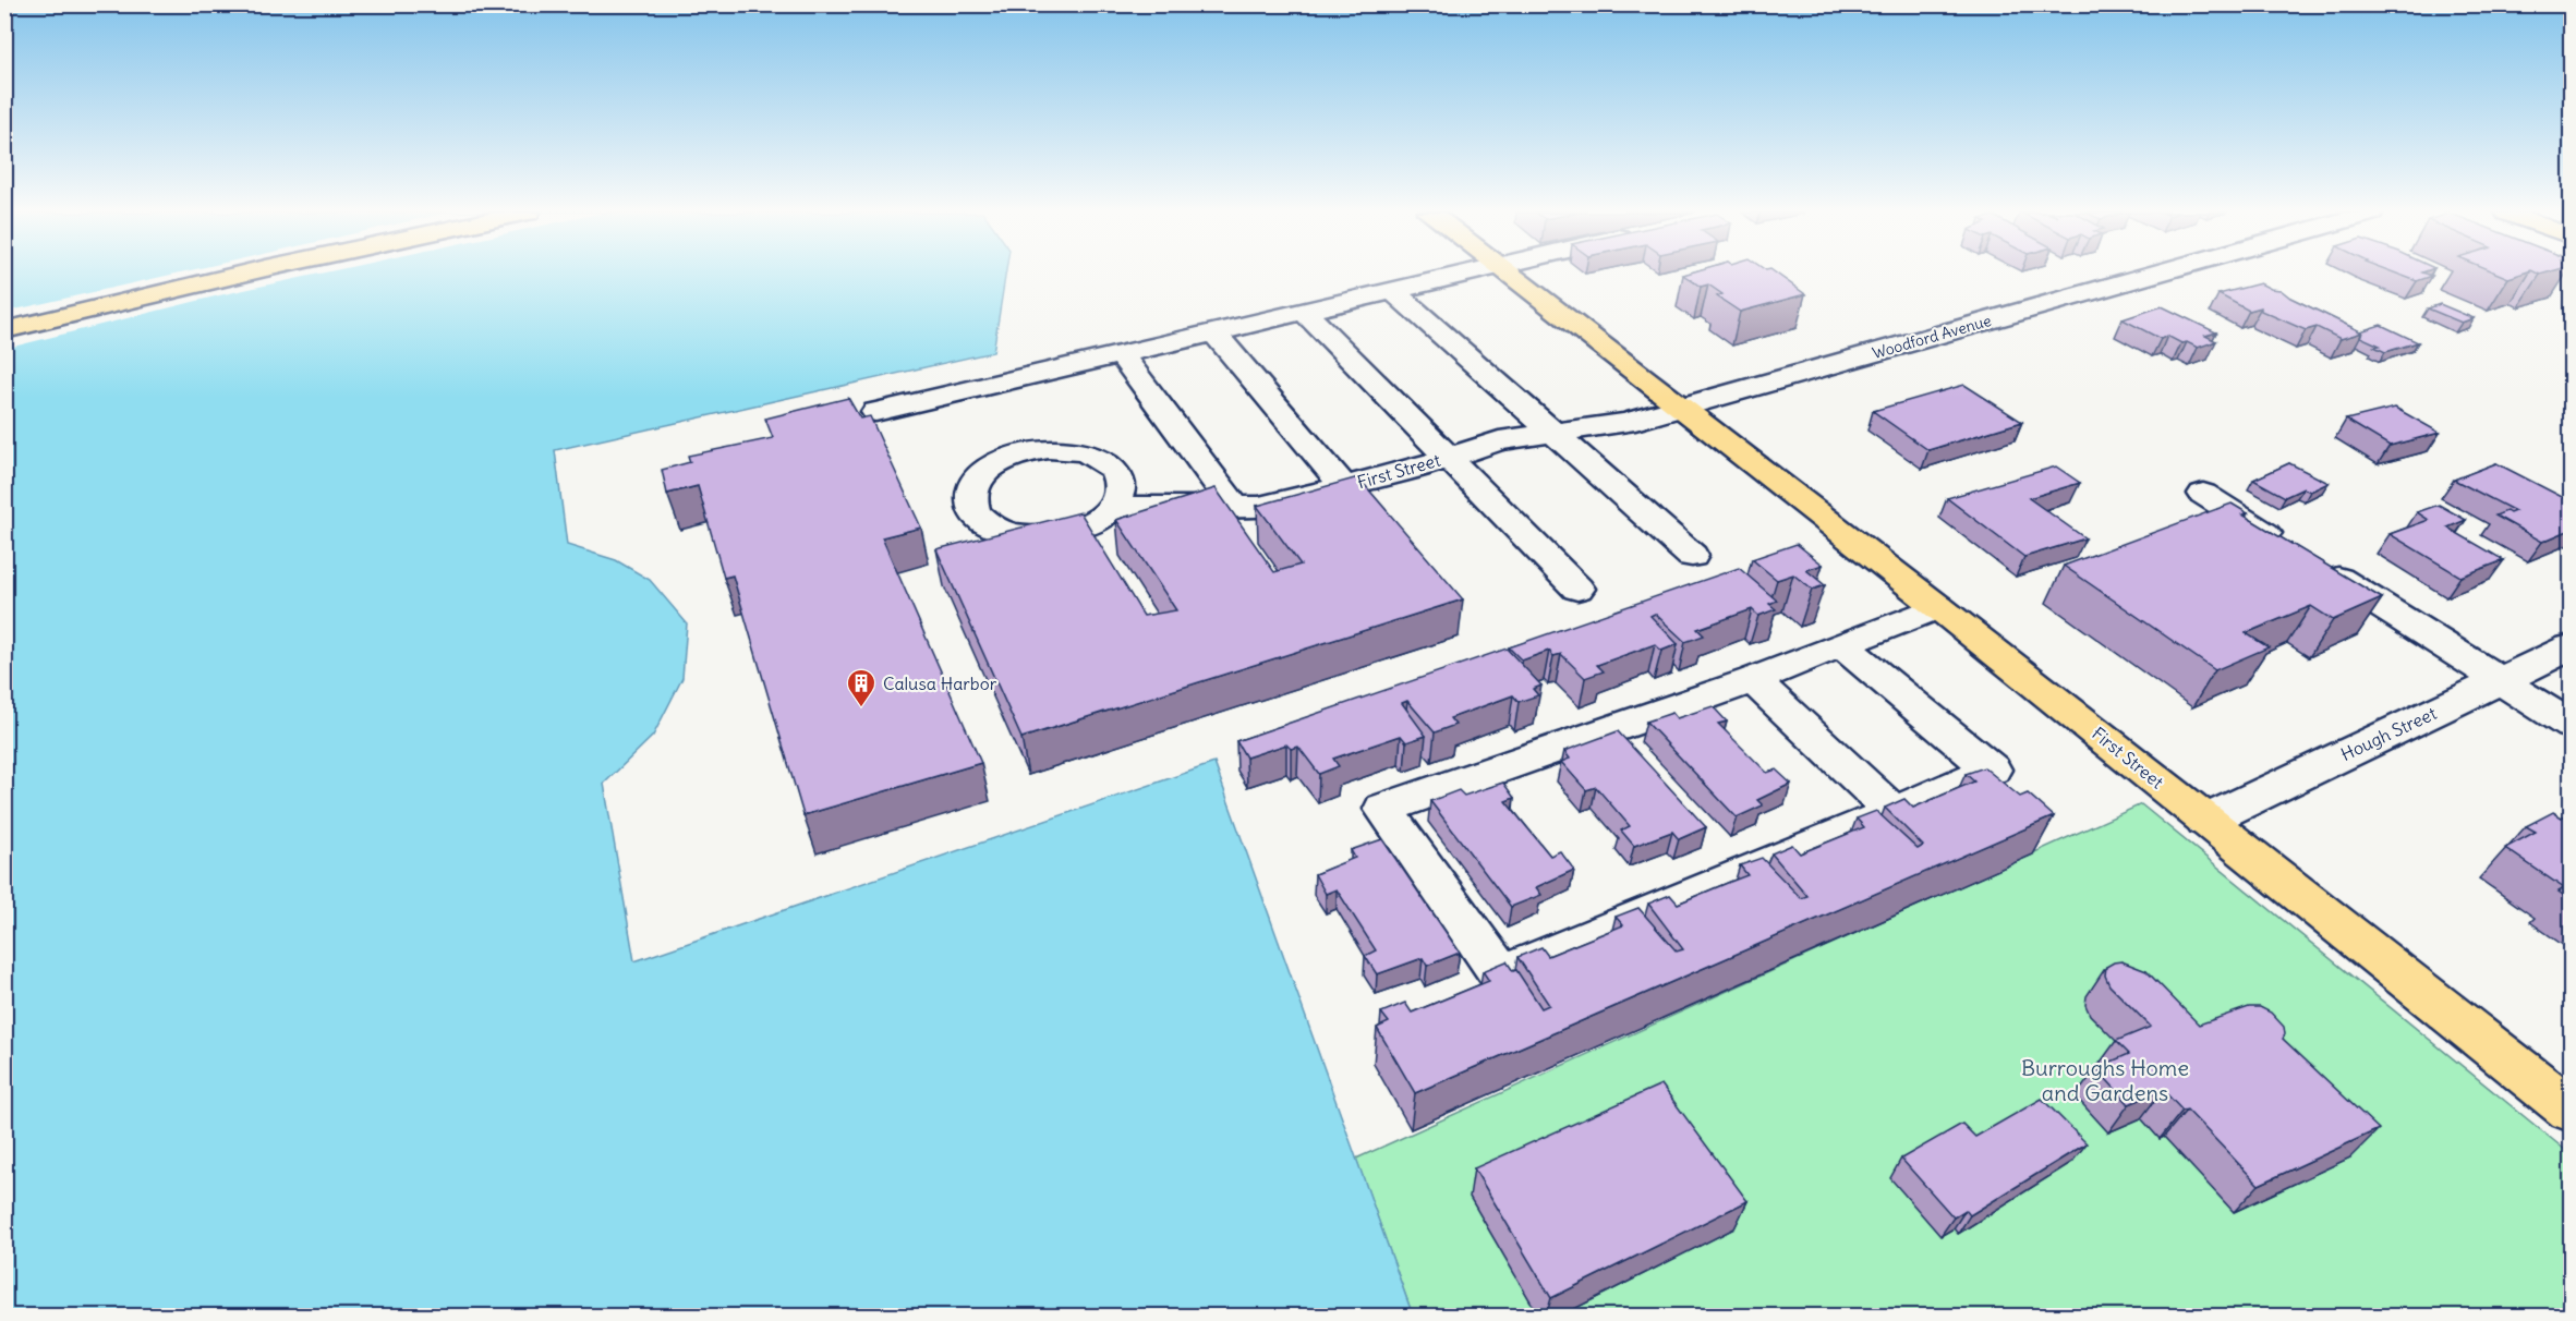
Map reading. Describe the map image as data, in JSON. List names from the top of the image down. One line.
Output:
{"streets":{"main road":["First Street"],"street":["Woodford Avenue","Hough Street"]},"crossings":[["Woodford Avenue","First Street"],["First Street","Hough Street"]],"parks":["Burroughs Home and Gardens"],"places":{"building":["Calusa Harbor"]}}
